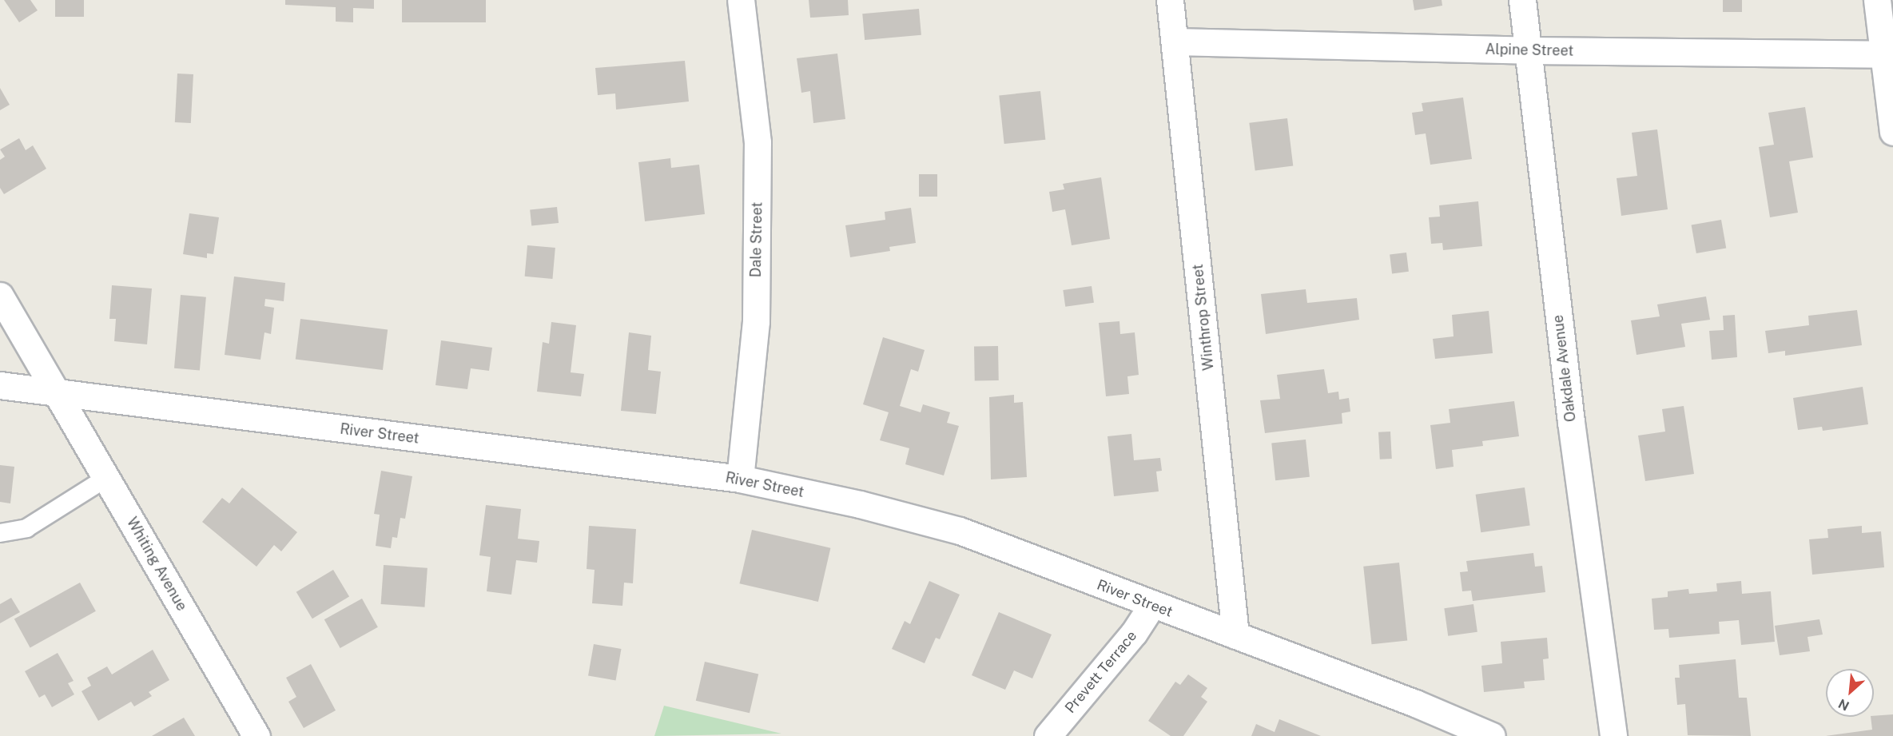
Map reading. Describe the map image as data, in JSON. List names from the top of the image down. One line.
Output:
{"streets":{"street":["Alpine Street","Dale Street","Winthrop Street","Oakdale Avenue","River Street","Whiting Avenue","Prevett Terrace"]},"crossings":[["Alpine Street","Winthrop Street"],["Alpine Street","Oakdale Avenue"],["Dale Street","River Street"],["Winthrop Street","River Street"],["River Street","Whiting Avenue"],["River Street","Prevett Terrace"]],"north":"bottom left"}
